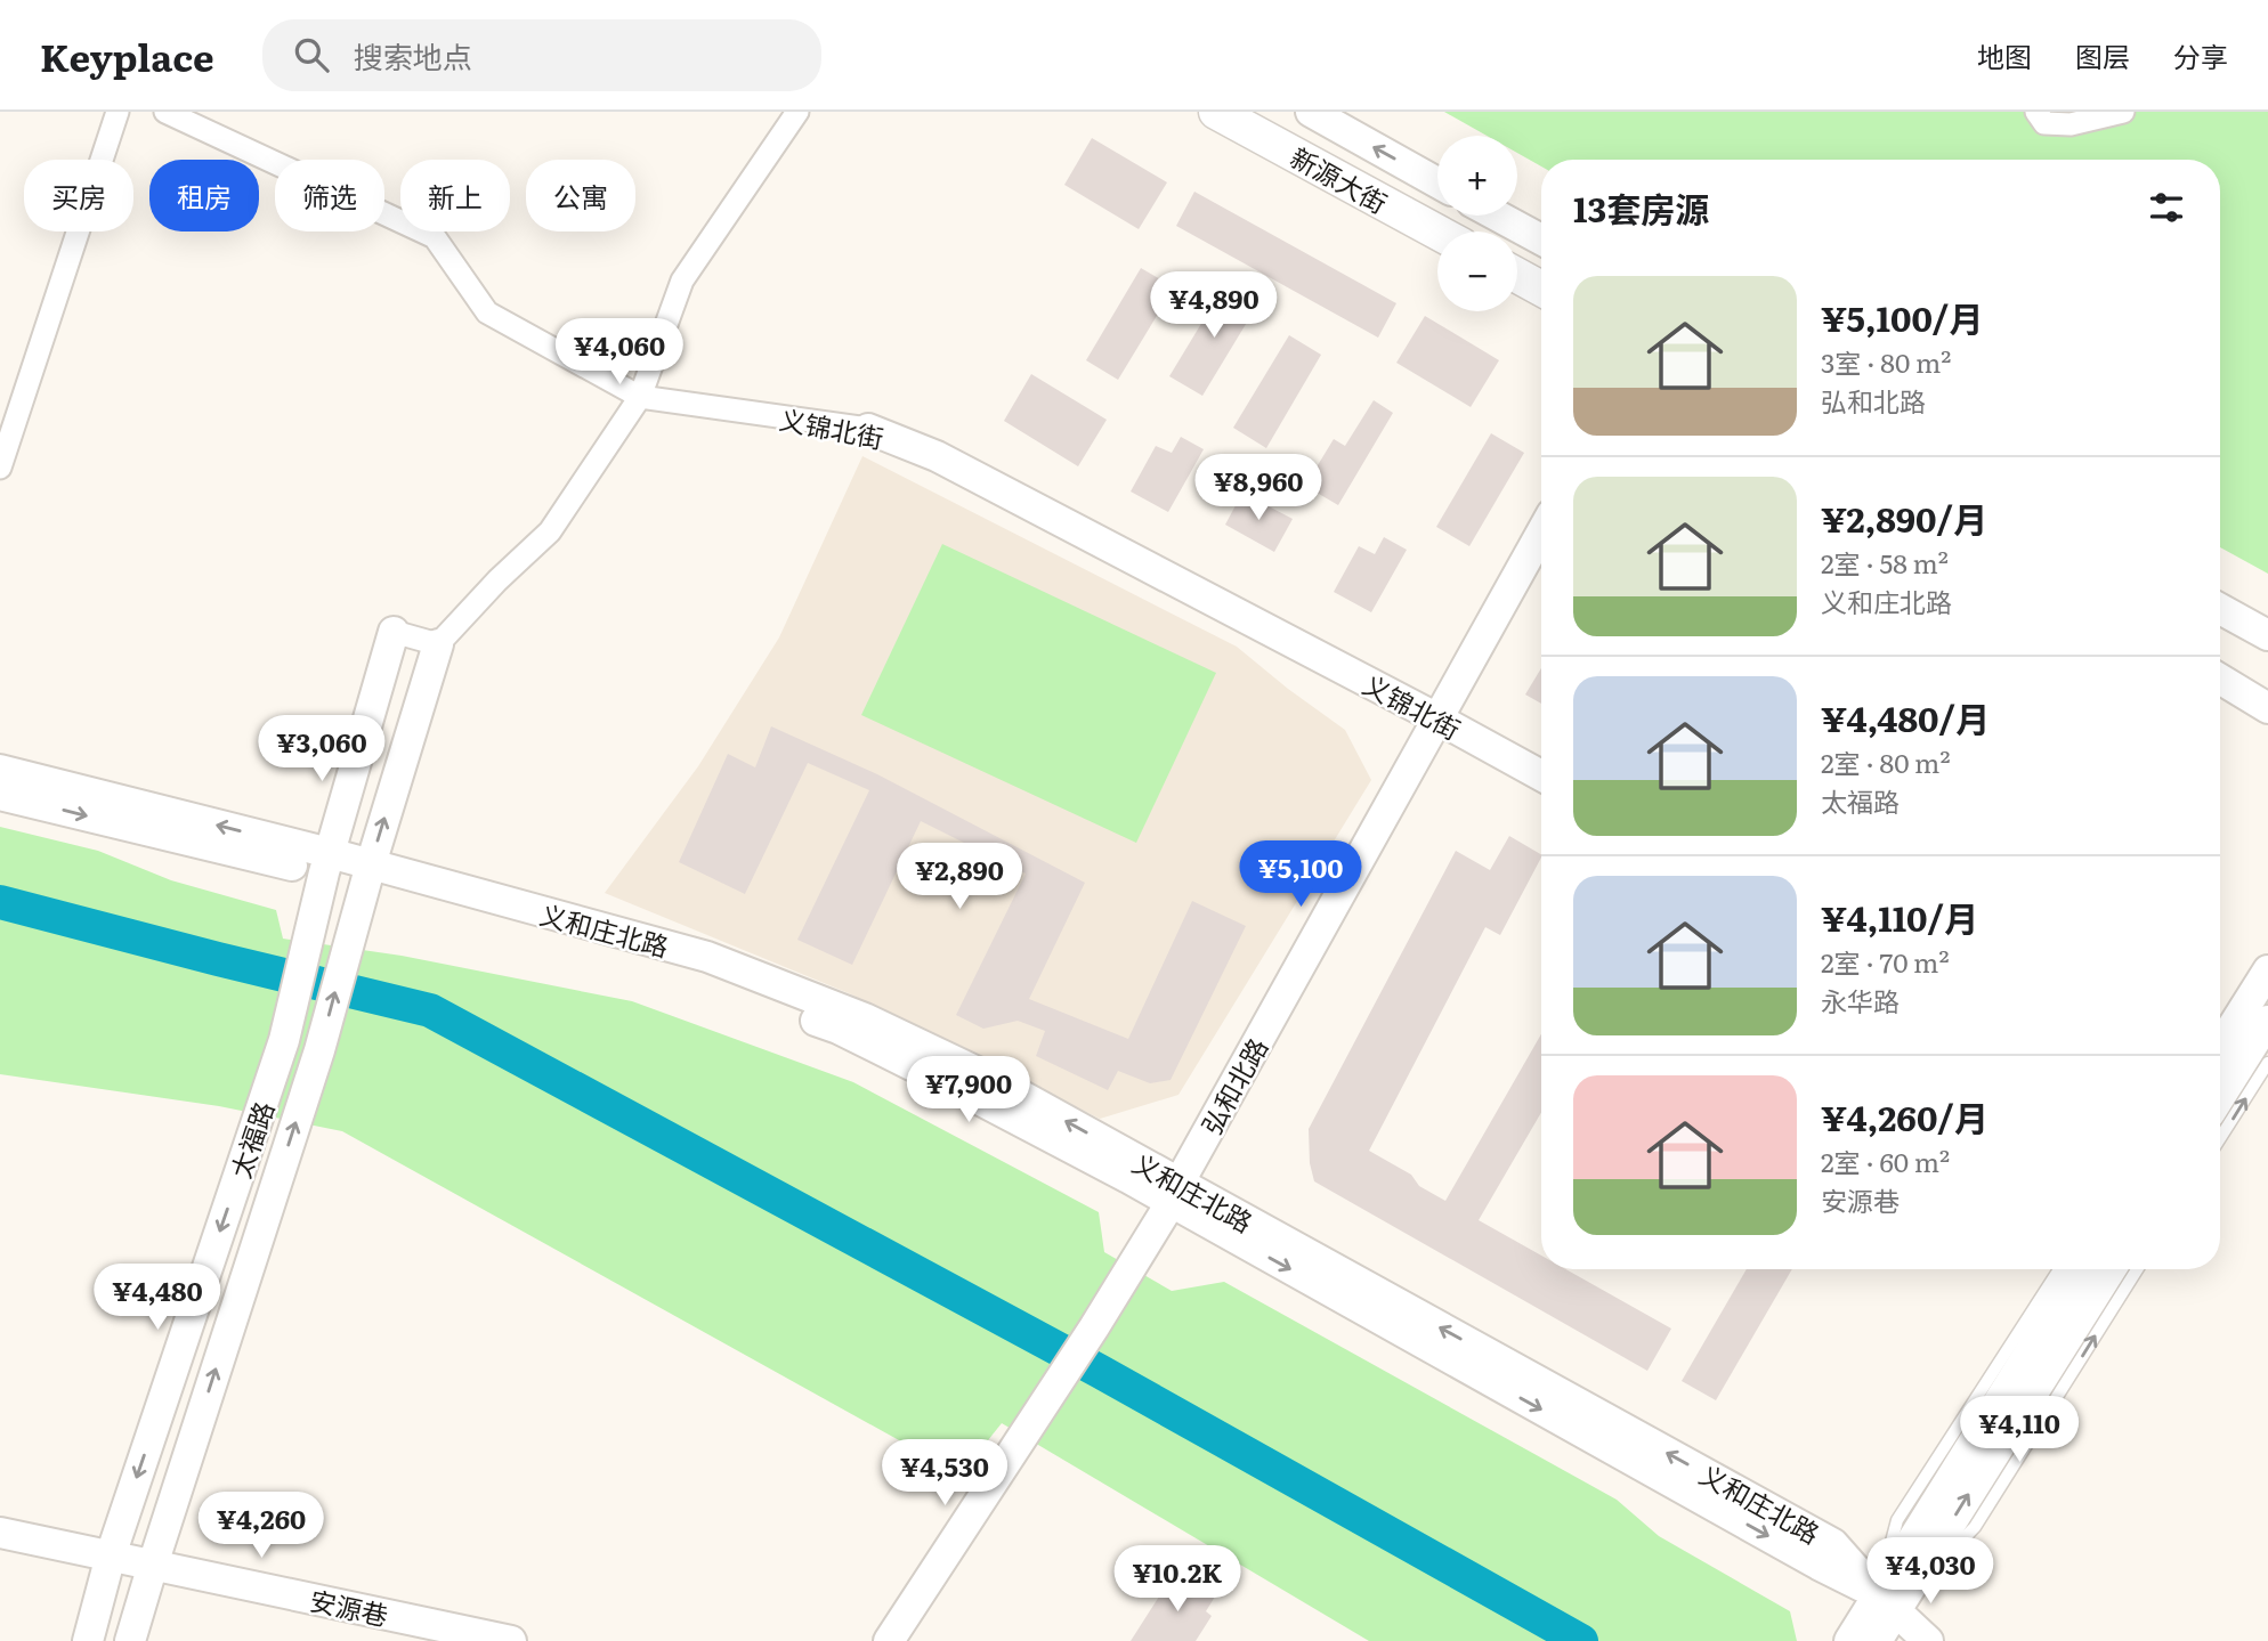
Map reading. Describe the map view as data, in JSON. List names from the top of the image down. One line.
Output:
{"streets":{"main road":["新源大街","义锦北街","义和庄北路","弘和北路","太福路","安源巷"]},"crossings":[["义锦北街","弘和北路"],["义和庄北路","弘和北路"],["义和庄北路","太福路"],["太福路","安源巷"]],"page":{"header":"Keyplace","search":"搜索地点","nav":["地图","图层","分享"],"map_buttons":["+","−"],"chip":["买房","租房","筛选","新上","公寓"],"heading":"13套房源","list":[{"name":"¥5,100/月","note":"3室 · 80 m² · 弘和北路"},{"name":"¥2,890/月","note":"2室 · 58 m² · 义和庄北路"},{"name":"¥4,480/月","note":"2室 · 80 m² · 太福路"},{"name":"¥4,110/月","note":"2室 · 70 m² · 永华路"},{"name":"¥4,260/月","note":"2室 · 60 m² · 安源巷"}],"price":["¥4,890","¥4,060","¥8,960","¥3,060","¥5,100","¥2,890","¥7,900","¥4,480","¥4,110","¥4,530","¥4,260","¥4,030","¥10.2K"]}}
